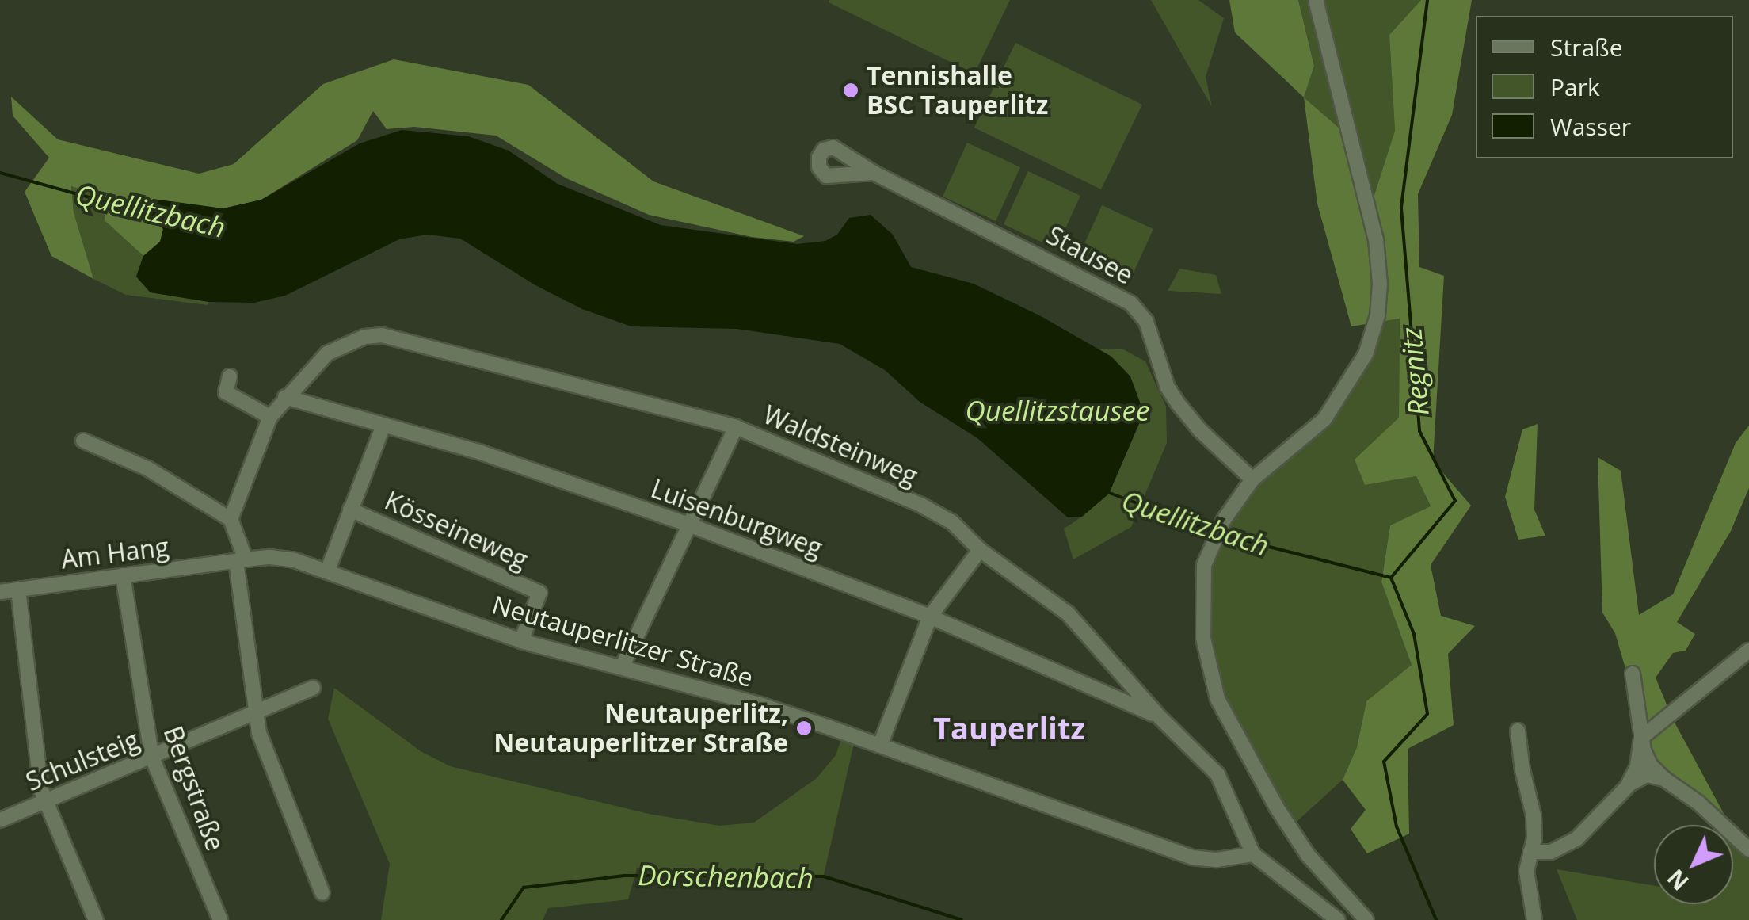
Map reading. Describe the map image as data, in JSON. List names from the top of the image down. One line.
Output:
{"streets":{"street":["Stausee","Waldsteinweg","Luisenburgweg","Kösseineweg","Am Hang","Neutauperlitzer Straße","Schulsteig","Bergstraße"]},"crossings":[["Waldsteinweg","Luisenburgweg"],["Waldsteinweg","Neutauperlitzer Straße"],["Luisenburgweg","Kösseineweg"],["Kösseineweg","Neutauperlitzer Straße"],["Am Hang","Neutauperlitzer Straße"],["Am Hang","Bergstraße"],["Schulsteig","Bergstraße"]],"districts":["Tauperlitz"],"water":["Quellitzbach","Regnitz","Quellitzstausee","Dorschenbach"],"places":["Tennishalle BSC Tauperlitz","Neutauperlitz, Neutauperlitzer Straße"],"legend":["Straße","Park","Wasser"],"north":"bottom left"}
